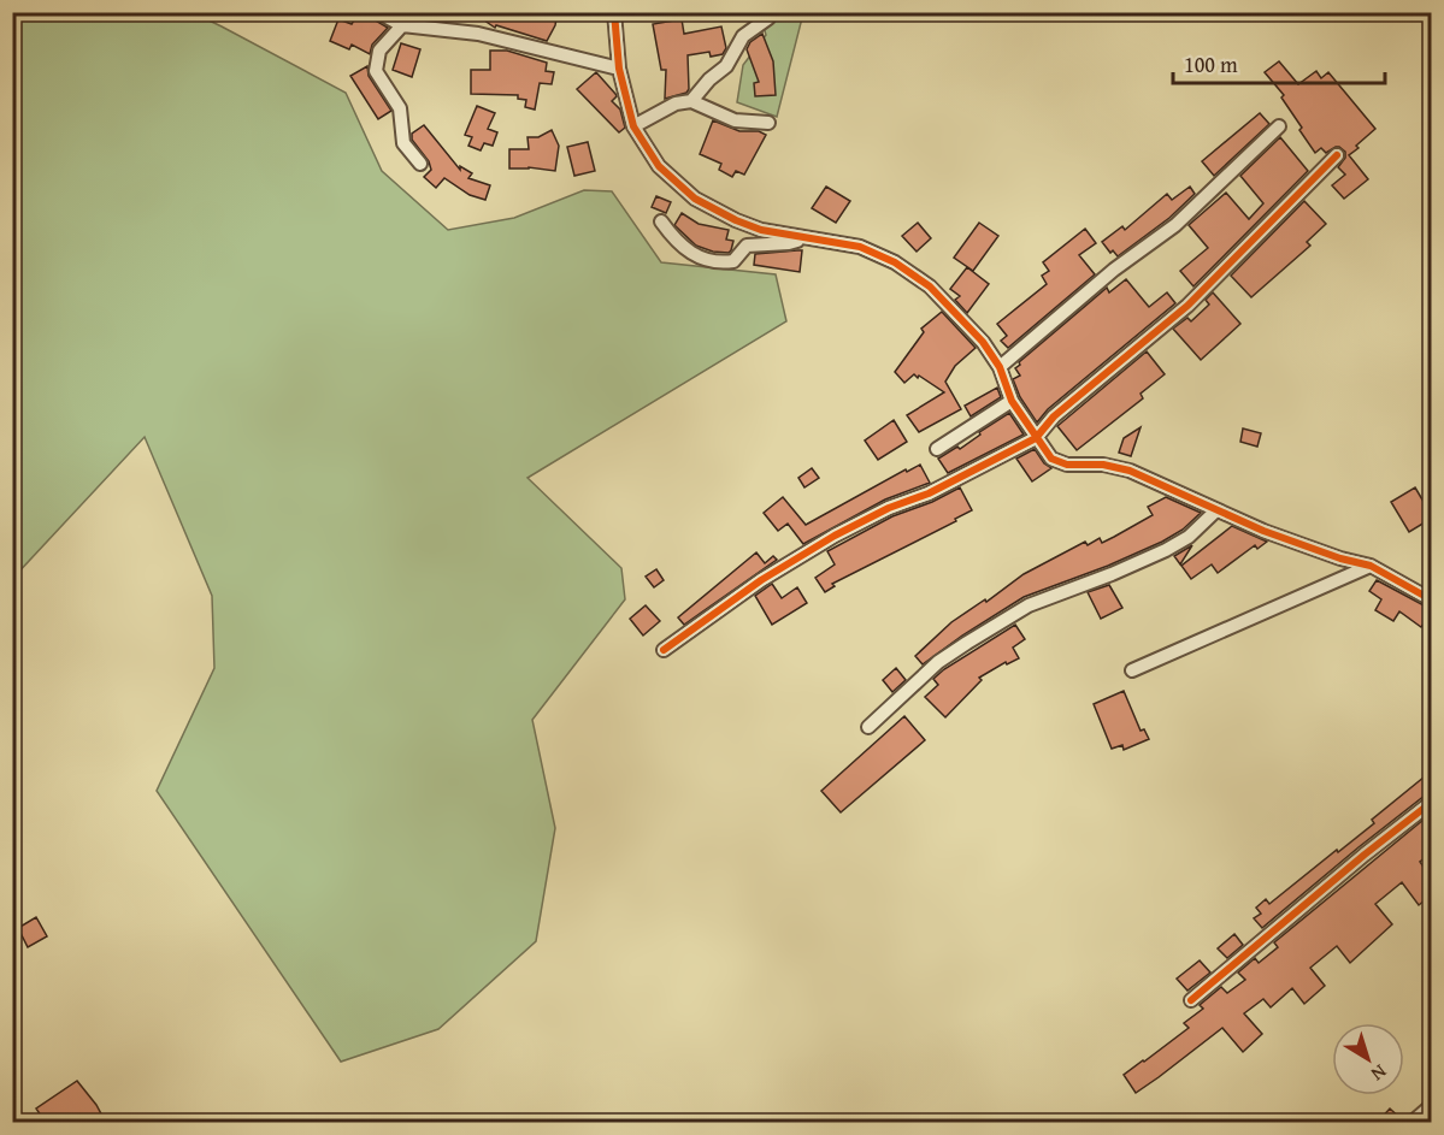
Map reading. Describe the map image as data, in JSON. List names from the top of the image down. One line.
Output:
{"scale_bar":"100 m","north":"bottom right"}
